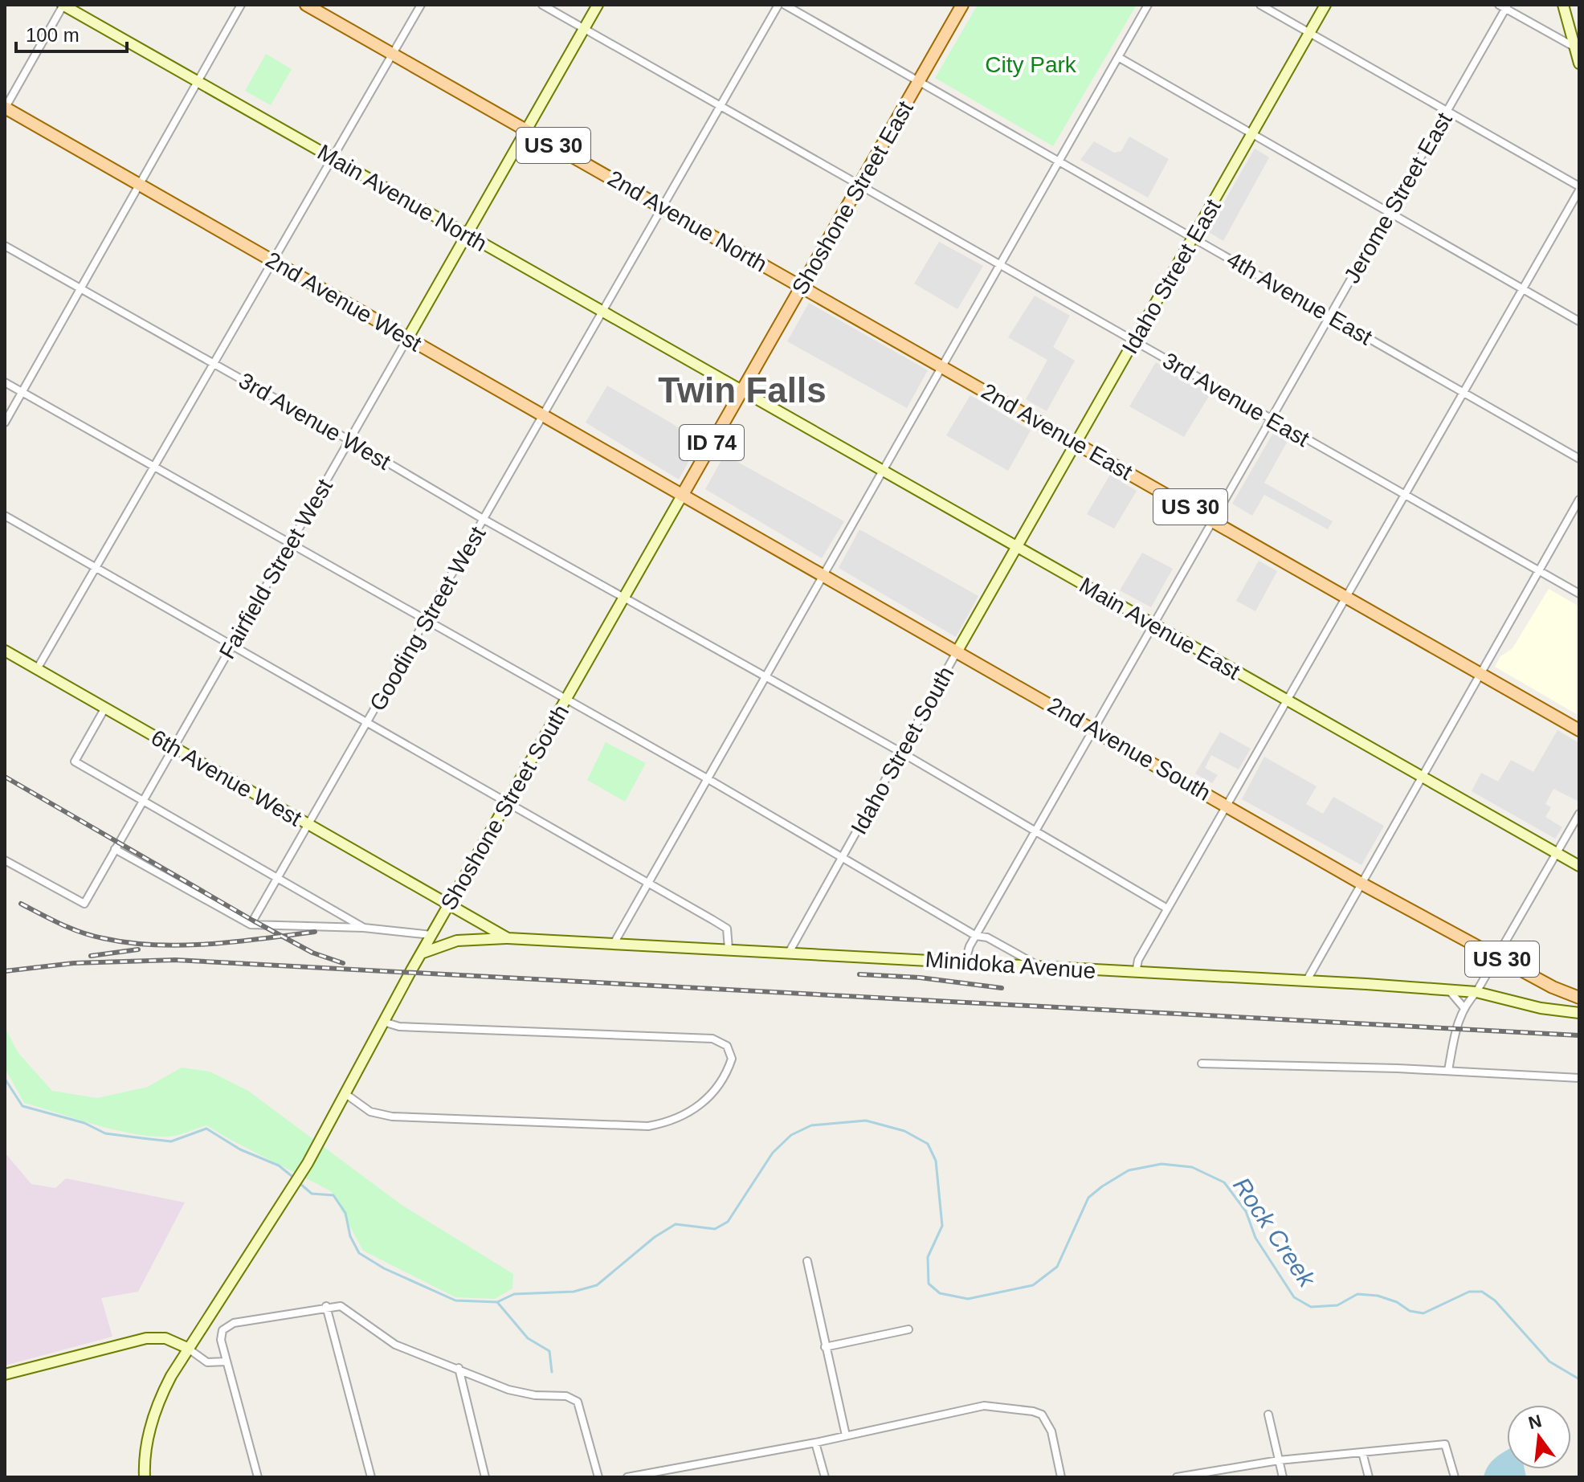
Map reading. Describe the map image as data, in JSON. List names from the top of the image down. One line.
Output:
{"streets":{"main road":["US 30","Shoshone Street East","2nd Avenue North","2nd Avenue West","2nd Avenue East","ID 74","2nd Avenue South","Shoshone Street South"],"street":["Main Avenue North","Jerome Street East","Idaho Street East","4th Avenue East","3rd Avenue East","3rd Avenue West","Fairfield Street West","Gooding Street West","Main Avenue East","Idaho Street South","6th Avenue West","Minidoka Avenue"]},"crossings":[["Main Avenue North","Shoshone Street East"],["Main Avenue North","Fairfield Street West"],["Main Avenue North","Gooding Street West"],["Main Avenue North","Main Avenue East"],["Main Avenue North","Shoshone Street South"],["Shoshone Street East","2nd Avenue North"],["Shoshone Street East","4th Avenue East"],["Shoshone Street East","3rd Avenue East"],["Shoshone Street East","2nd Avenue East"],["Shoshone Street East","Main Avenue East"],["Shoshone Street East","Shoshone Street South"],["Jerome Street East","4th Avenue East"],["Jerome Street East","3rd Avenue East"],["Jerome Street East","3rd Avenue West"],["Jerome Street East","2nd Avenue East"],["Jerome Street East","Main Avenue East"],["Jerome Street East","2nd Avenue South"],["Jerome Street East","Minidoka Avenue"],["2nd Avenue North","2nd Avenue East"],["2nd Avenue North","Fairfield Street West"],["2nd Avenue North","Gooding Street West"],["Idaho Street East","4th Avenue East"],["Idaho Street East","3rd Avenue East"],["Idaho Street East","2nd Avenue East"],["Idaho Street East","Main Avenue East"],["Idaho Street East","Idaho Street South"],["2nd Avenue West","Fairfield Street West"],["2nd Avenue West","Gooding Street West"],["2nd Avenue West","2nd Avenue South"],["2nd Avenue West","Shoshone Street South"],["3rd Avenue East","Fairfield Street West"],["3rd Avenue East","Gooding Street West"],["3rd Avenue West","Fairfield Street West"],["3rd Avenue West","Gooding Street West"],["3rd Avenue West","Idaho Street South"],["3rd Avenue West","Shoshone Street South"],["ID 74","Shoshone Street South"],["Fairfield Street West","6th Avenue West"],["Gooding Street West","6th Avenue West"],["Main Avenue East","Idaho Street South"],["Main Avenue East","Shoshone Street South"],["2nd Avenue South","Idaho Street South"],["2nd Avenue South","Shoshone Street South"],["Idaho Street South","Minidoka Avenue"],["6th Avenue West","Shoshone Street South"],["6th Avenue West","Minidoka Avenue"],["Shoshone Street South","Minidoka Avenue"]],"districts":["Twin Falls"],"water":["Rock Creek"],"parks":["City Park"],"scale_bar":"100 m","north":"top"}
